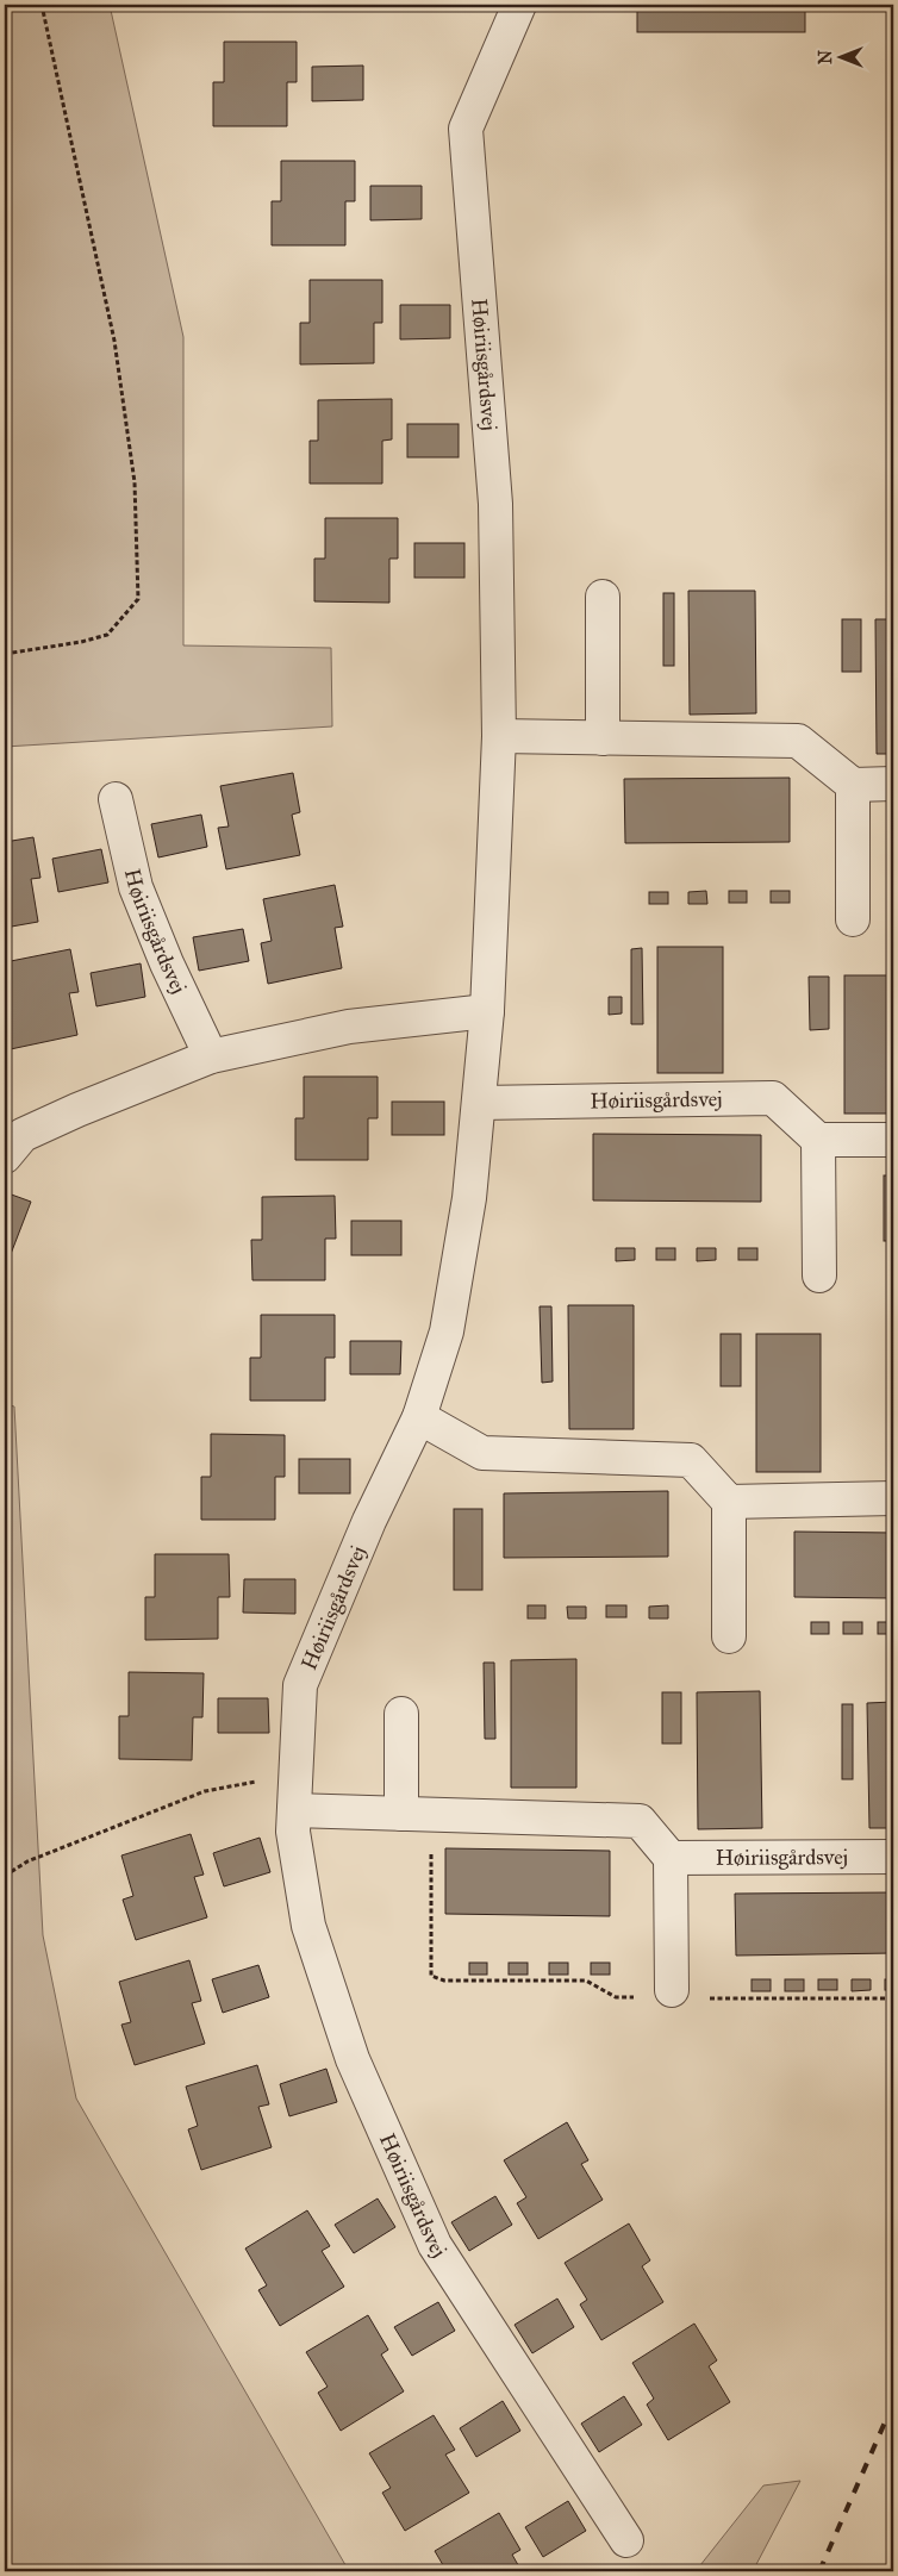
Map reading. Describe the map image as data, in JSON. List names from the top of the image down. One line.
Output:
{"streets":{"street":["Høiriisgårdsvej"]},"north":"left"}
